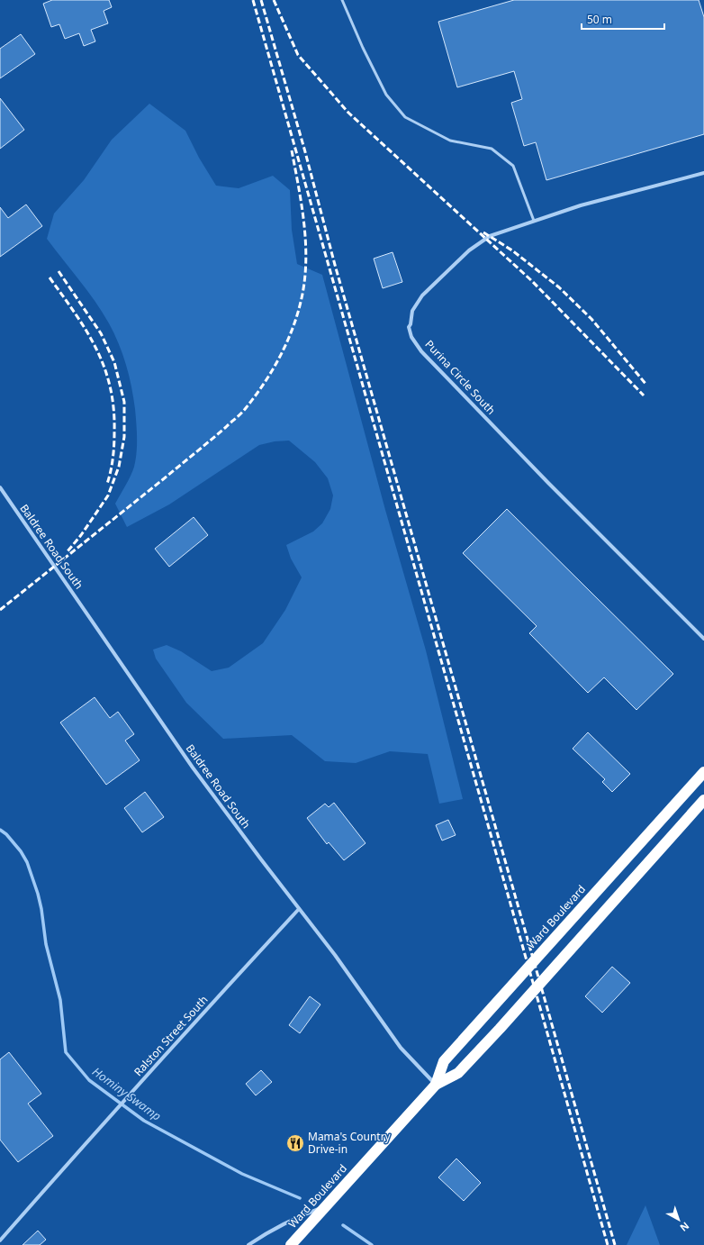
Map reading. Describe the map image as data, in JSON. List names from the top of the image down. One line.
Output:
{"streets":{"highway":["Ward Boulevard"],"street":["Purina Circle South","Baldree Road South","Ralston Street South"]},"crossings":[["Baldree Road South","Ward Boulevard"],["Baldree Road South","Ralston Street South"]],"water":["Hominy Swamp"],"places":{"restaurant":["Mama's Country Drive-in"]},"scale_bar":"50 m","north":"bottom right"}
